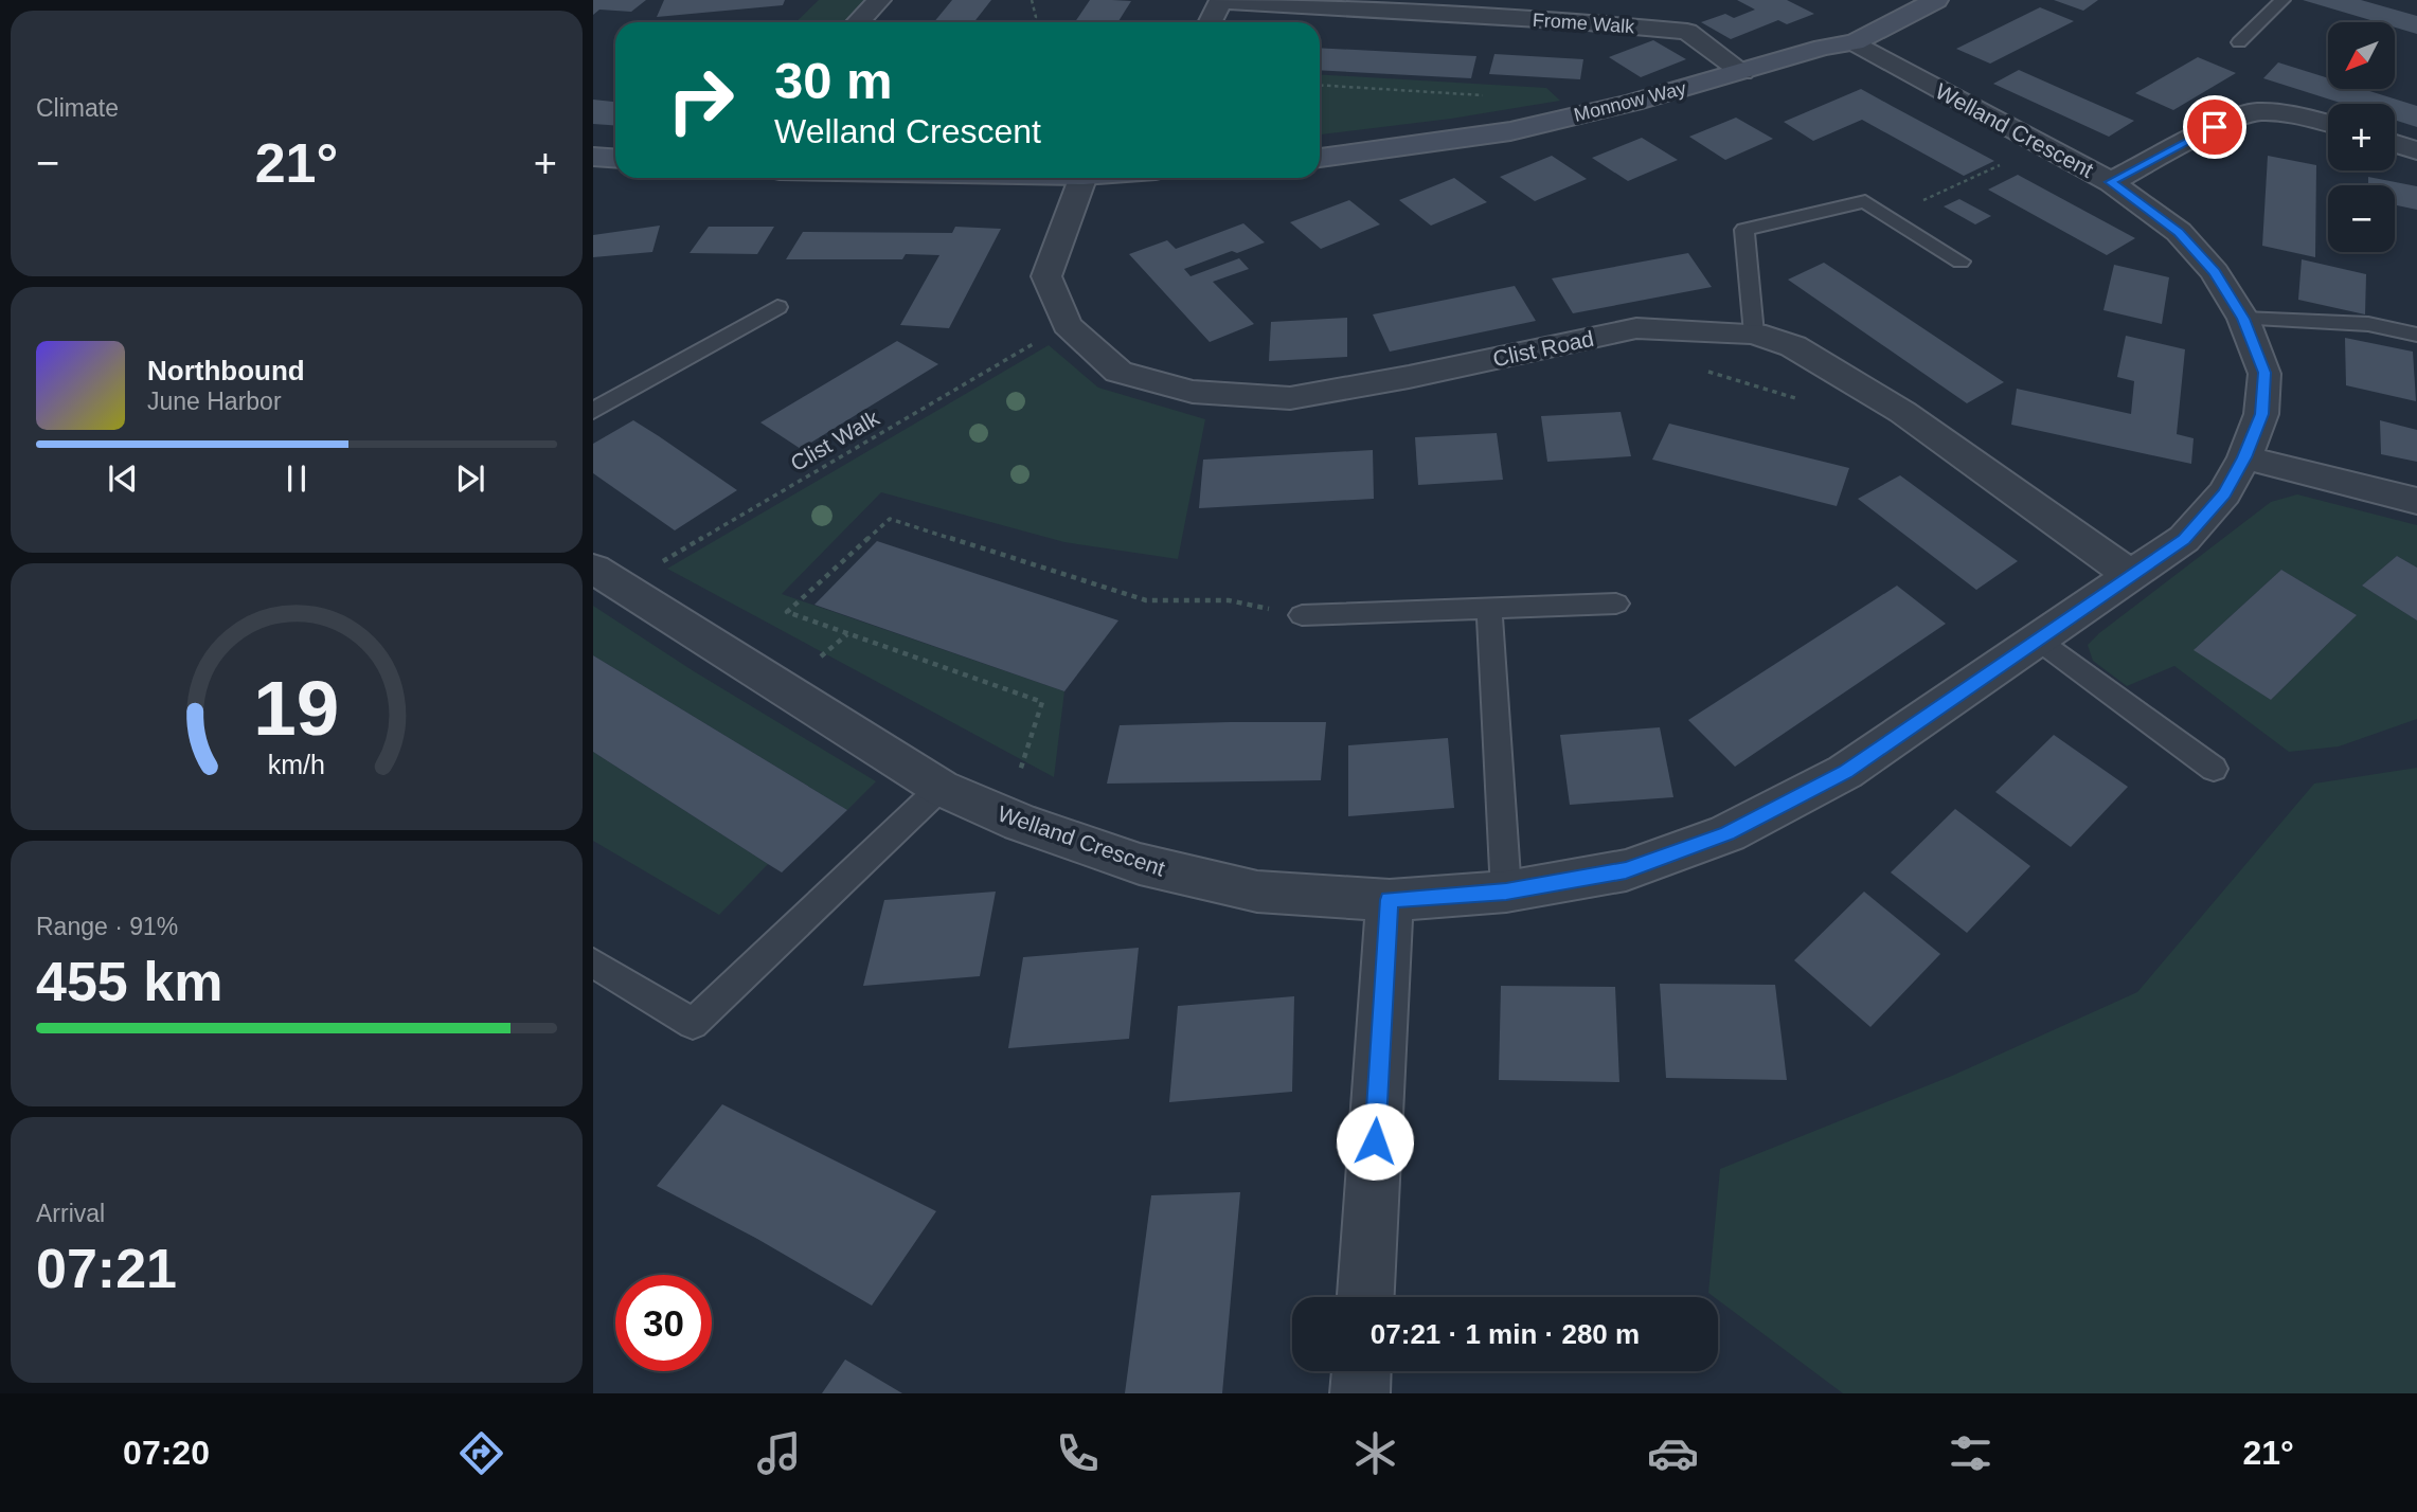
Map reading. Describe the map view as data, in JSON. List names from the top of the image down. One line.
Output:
{"streets":{"street":["Frome Walk","Monnow Way","Welland Crescent","Clist Road"],"path":["Clist Walk"]},"crossings":[["Frome Walk","Monnow Way"],["Monnow Way","Welland Crescent"],["Welland Crescent","Clist Road"],["Welland Crescent","Clist Walk"],["Clist Road","Clist Walk"]],"north":"bottom left","page":{"tile":["Climate",["Range · 91%","455 km"],["Arrival","07:21"]],"map_buttons":["+","−"],"turn":["30 m","Welland Crescent"],"heat":["−","21°","+"],"song":["Northbound","June Harbor"],"limit":"30","trip":"07:21 · 1 min · 280 m","tabs":["07:20","21°"],"gauge":["19","km/h"]}}
